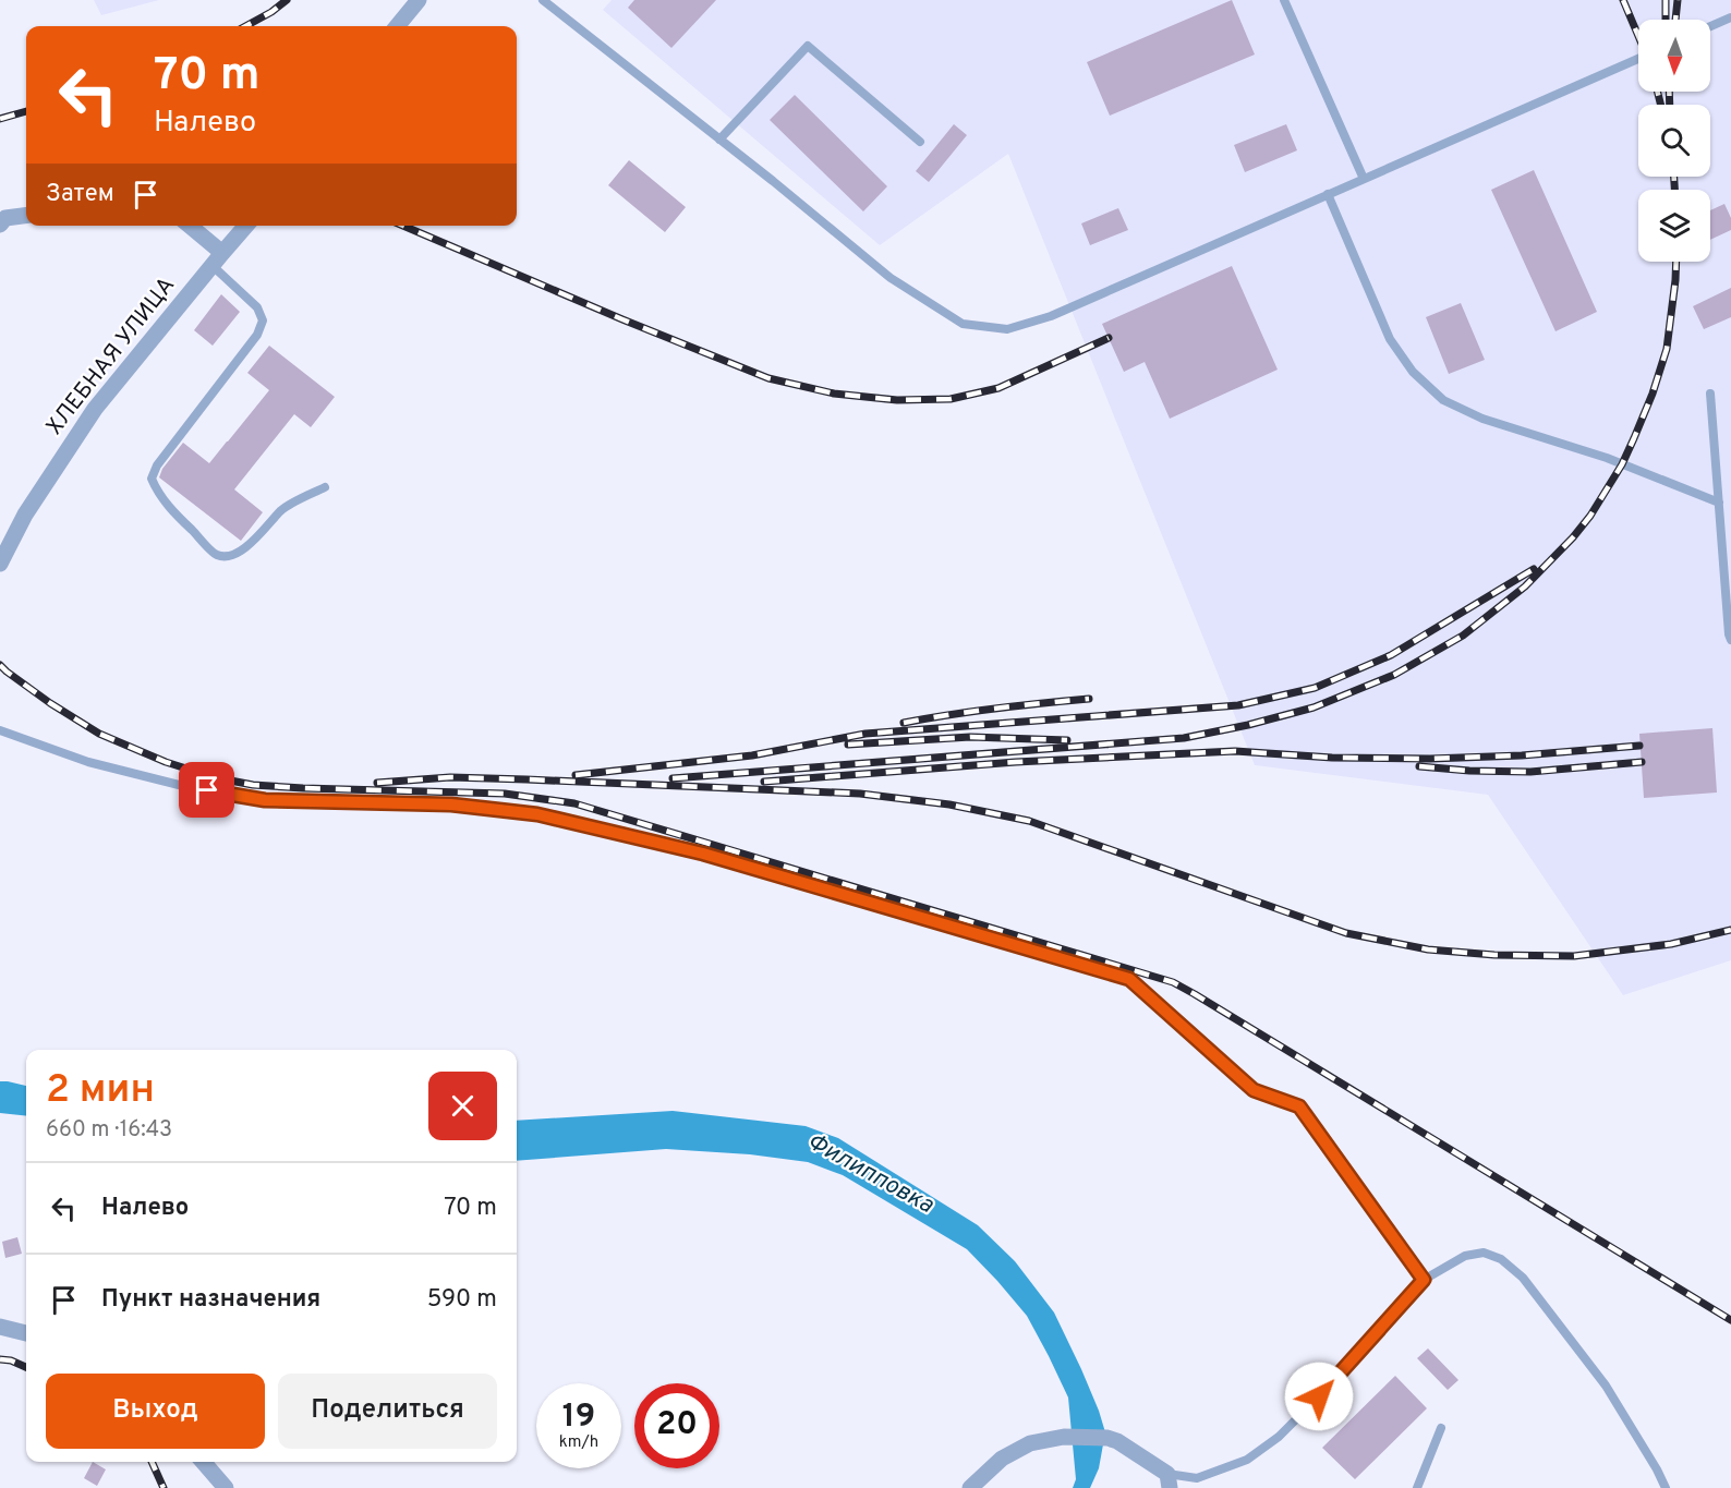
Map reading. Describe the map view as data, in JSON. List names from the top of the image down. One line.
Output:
{"streets":{"street":["ХЛЕБНАЯ УЛИЦА"]},"water":["Филипповка"],"north":"bottom","page":{"turn":["70 m","Налево"],"then":"Затем","heading":["2 мин","660 m · 16:43"],"list":[{"name":"Налево","value":"70 m"},{"name":"Пункт назначения","value":"590 m"}],"buttons":["Выход","Поделиться"],"speed":"19 km/h","limit":"20"}}
